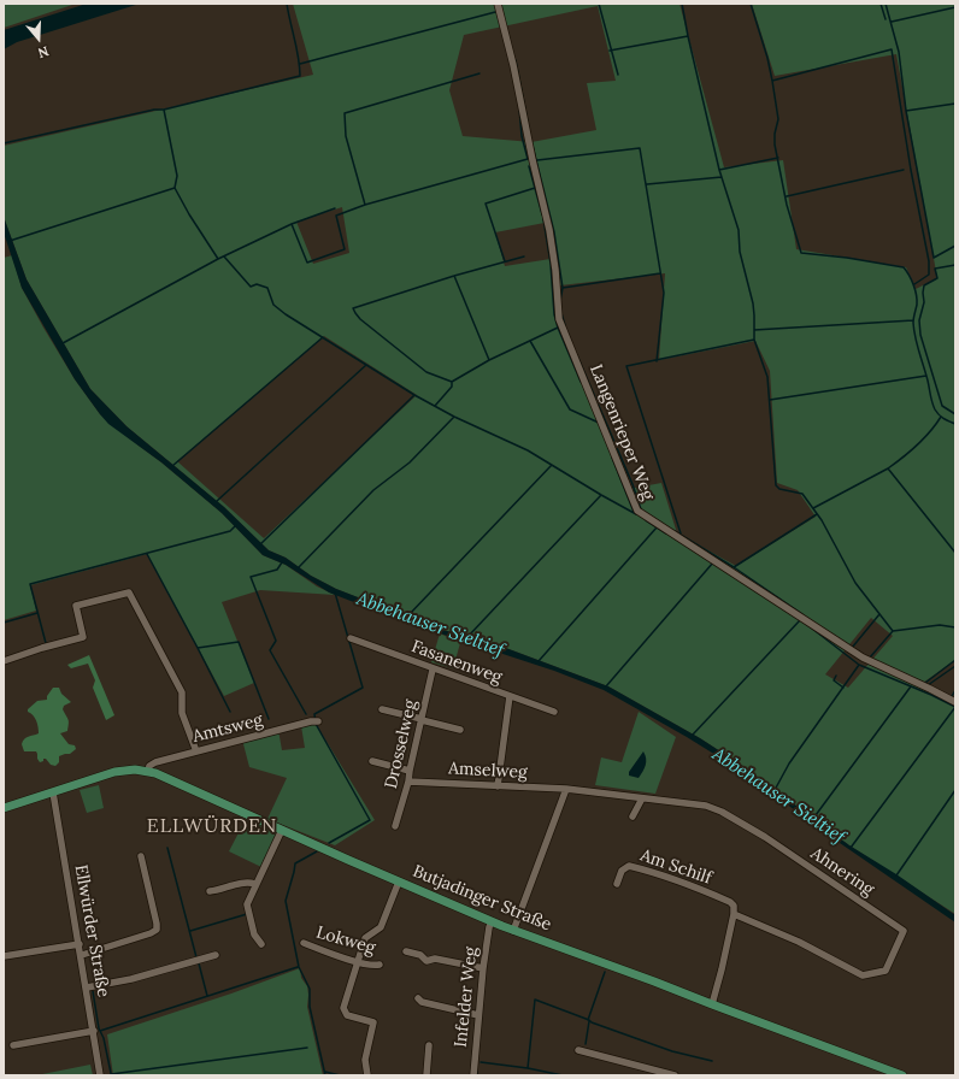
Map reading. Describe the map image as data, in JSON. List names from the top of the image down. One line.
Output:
{"streets":{"main road":["Butjadinger Straße"],"street":["Langenrieper Weg","Fasanenweg","Amtsweg","Drosselweg","Amselweg","Am Schilf","Ahnering","Ellwürder Straße","Lokweg","Infelder Weg"]},"crossings":[["Fasanenweg","Drosselweg"],["Amtsweg","Butjadinger Straße"],["Drosselweg","Amselweg"],["Amselweg","Ahnering"],["Am Schilf","Ahnering"],["Butjadinger Straße","Ellwürder Straße"],["Butjadinger Straße","Infelder Weg"]],"districts":["ELLWÜRDEN"],"water":["Abbehauser Sieltief"],"north":"bottom"}
